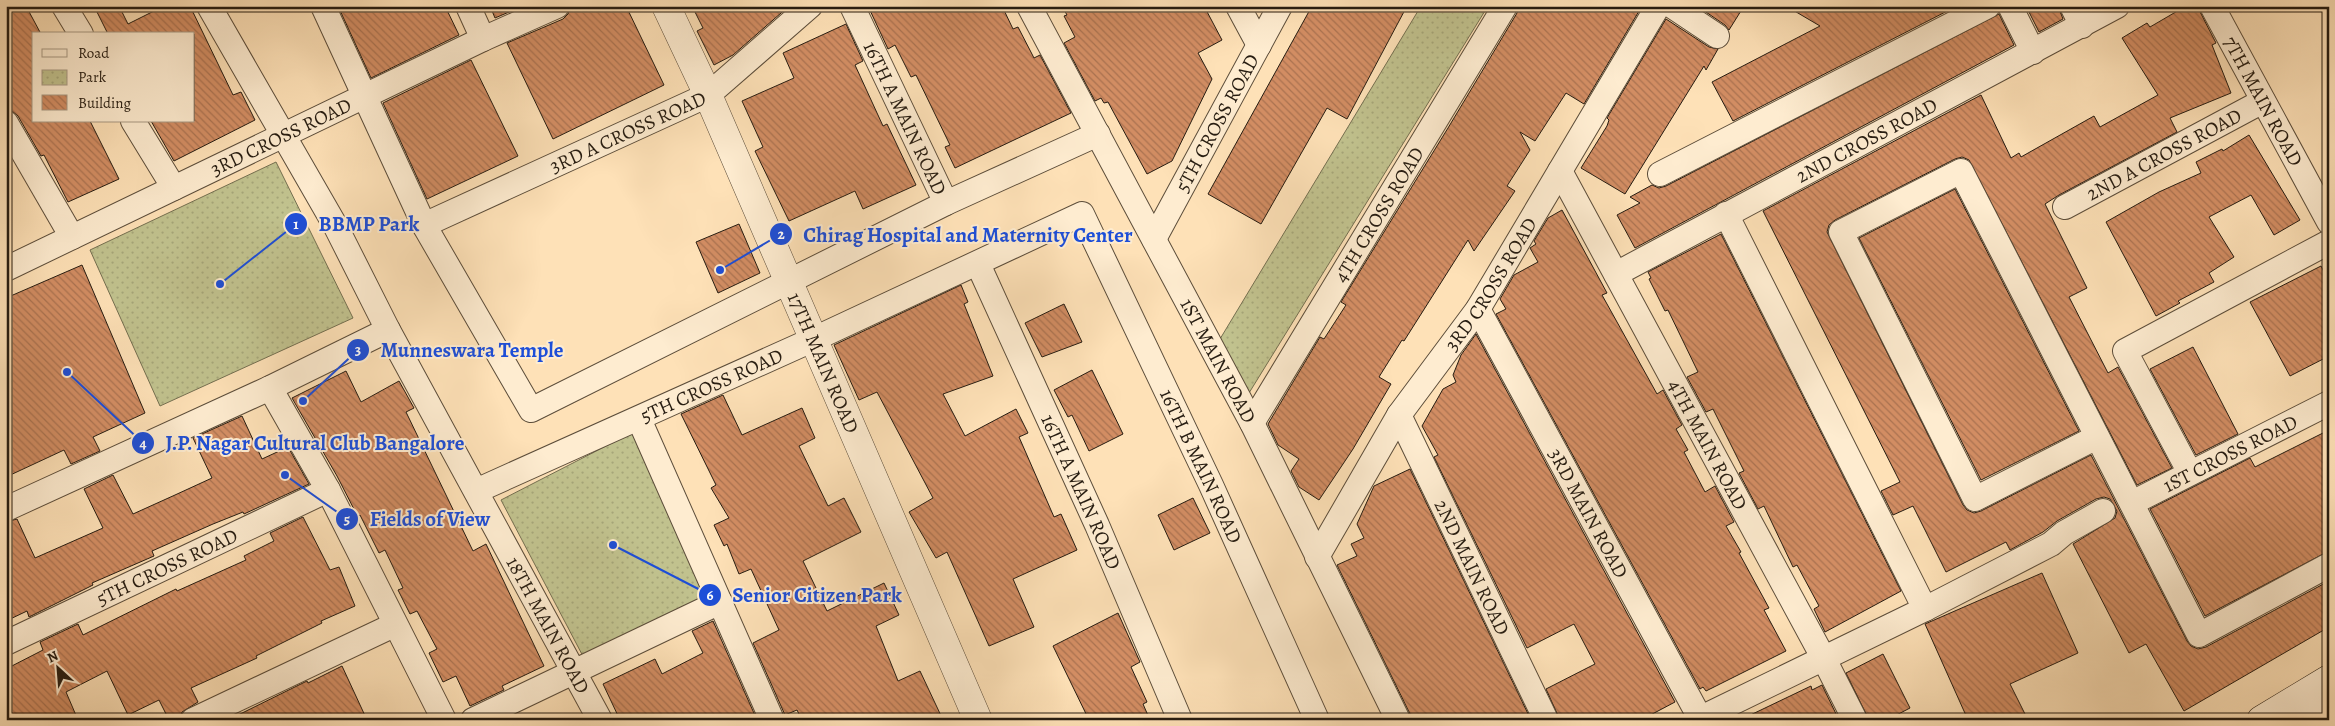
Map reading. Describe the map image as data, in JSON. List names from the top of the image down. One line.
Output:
{"streets":{"street":["7TH MAIN ROAD","16TH A MAIN ROAD","5TH CROSS ROAD","3RD A CROSS ROAD","3RD CROSS ROAD","2ND CROSS ROAD","2ND A CROSS ROAD","4TH CROSS ROAD","1ST MAIN ROAD","17TH MAIN ROAD","4TH MAIN ROAD","1ST CROSS ROAD","16TH B MAIN ROAD","3RD MAIN ROAD","2ND MAIN ROAD","18TH MAIN ROAD"]},"crossings":[["7TH MAIN ROAD","2ND A CROSS ROAD"],["16TH A MAIN ROAD","5TH CROSS ROAD"],["5TH CROSS ROAD","1ST MAIN ROAD"],["5TH CROSS ROAD","17TH MAIN ROAD"],["5TH CROSS ROAD","16TH B MAIN ROAD"],["5TH CROSS ROAD","18TH MAIN ROAD"],["3RD A CROSS ROAD","17TH MAIN ROAD"],["3RD CROSS ROAD","1ST MAIN ROAD"],["3RD CROSS ROAD","4TH MAIN ROAD"],["3RD CROSS ROAD","3RD MAIN ROAD"],["3RD CROSS ROAD","2ND MAIN ROAD"],["3RD CROSS ROAD","18TH MAIN ROAD"],["2ND CROSS ROAD","4TH MAIN ROAD"],["4TH CROSS ROAD","1ST MAIN ROAD"]],"places":["Chirag Hospital and Maternity Center","BBMP Park","J.P. Nagar Cultural Club Bangalore","Munneswara Temple","Fields of View","Senior Citizen Park"],"legend":["Road","Park","Building"],"north":"top left"}
